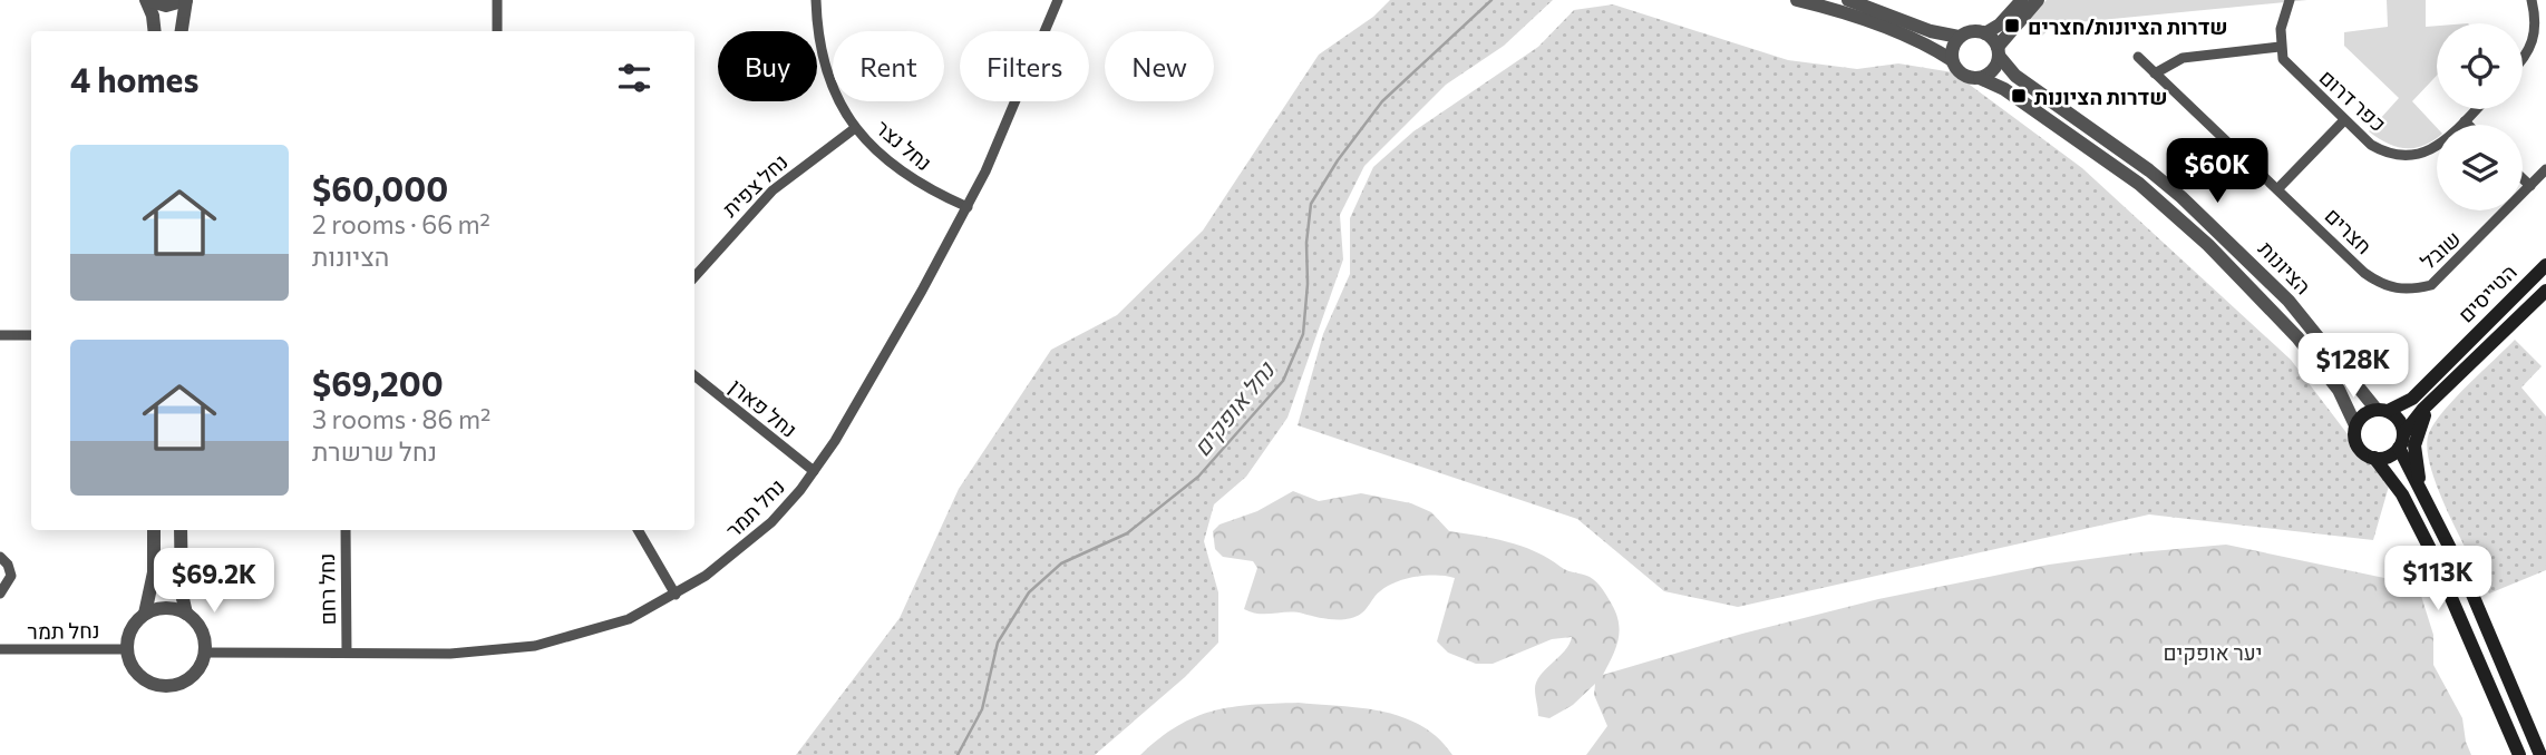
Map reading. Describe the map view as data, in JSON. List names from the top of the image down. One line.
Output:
{"streets":{"main road":["הטייסים"],"street":["כפר דרום","נחל נצר","נחל צפית","חצרים","שובל","הציונות","נחל פארן","נחל תמר","נחל רחם"]},"crossings":[["נחל נצר","נחל צפית"],["נחל נצר","נחל תמר"],["חצרים","שובל"],["הציונות","הטייסים"],["נחל פארן","נחל תמר"],["נחל תמר","נחל רחם"]],"water":["נחל אופקים"],"parks":["יער אופקים"],"places":{"transit":["שדרות הציונות/חצרים","שדרות הציונות"]},"page":{"chip":["Buy","Rent","Filters","New"],"heading":"4 homes","list":[{"name":"$60,000","note":"2 rooms · 66 m² · הציונות"},{"name":"$69,200","note":"3 rooms · 86 m² · נחל שרשרת"}],"price":["$60K","$128K","$113K","$69.2K"]}}
